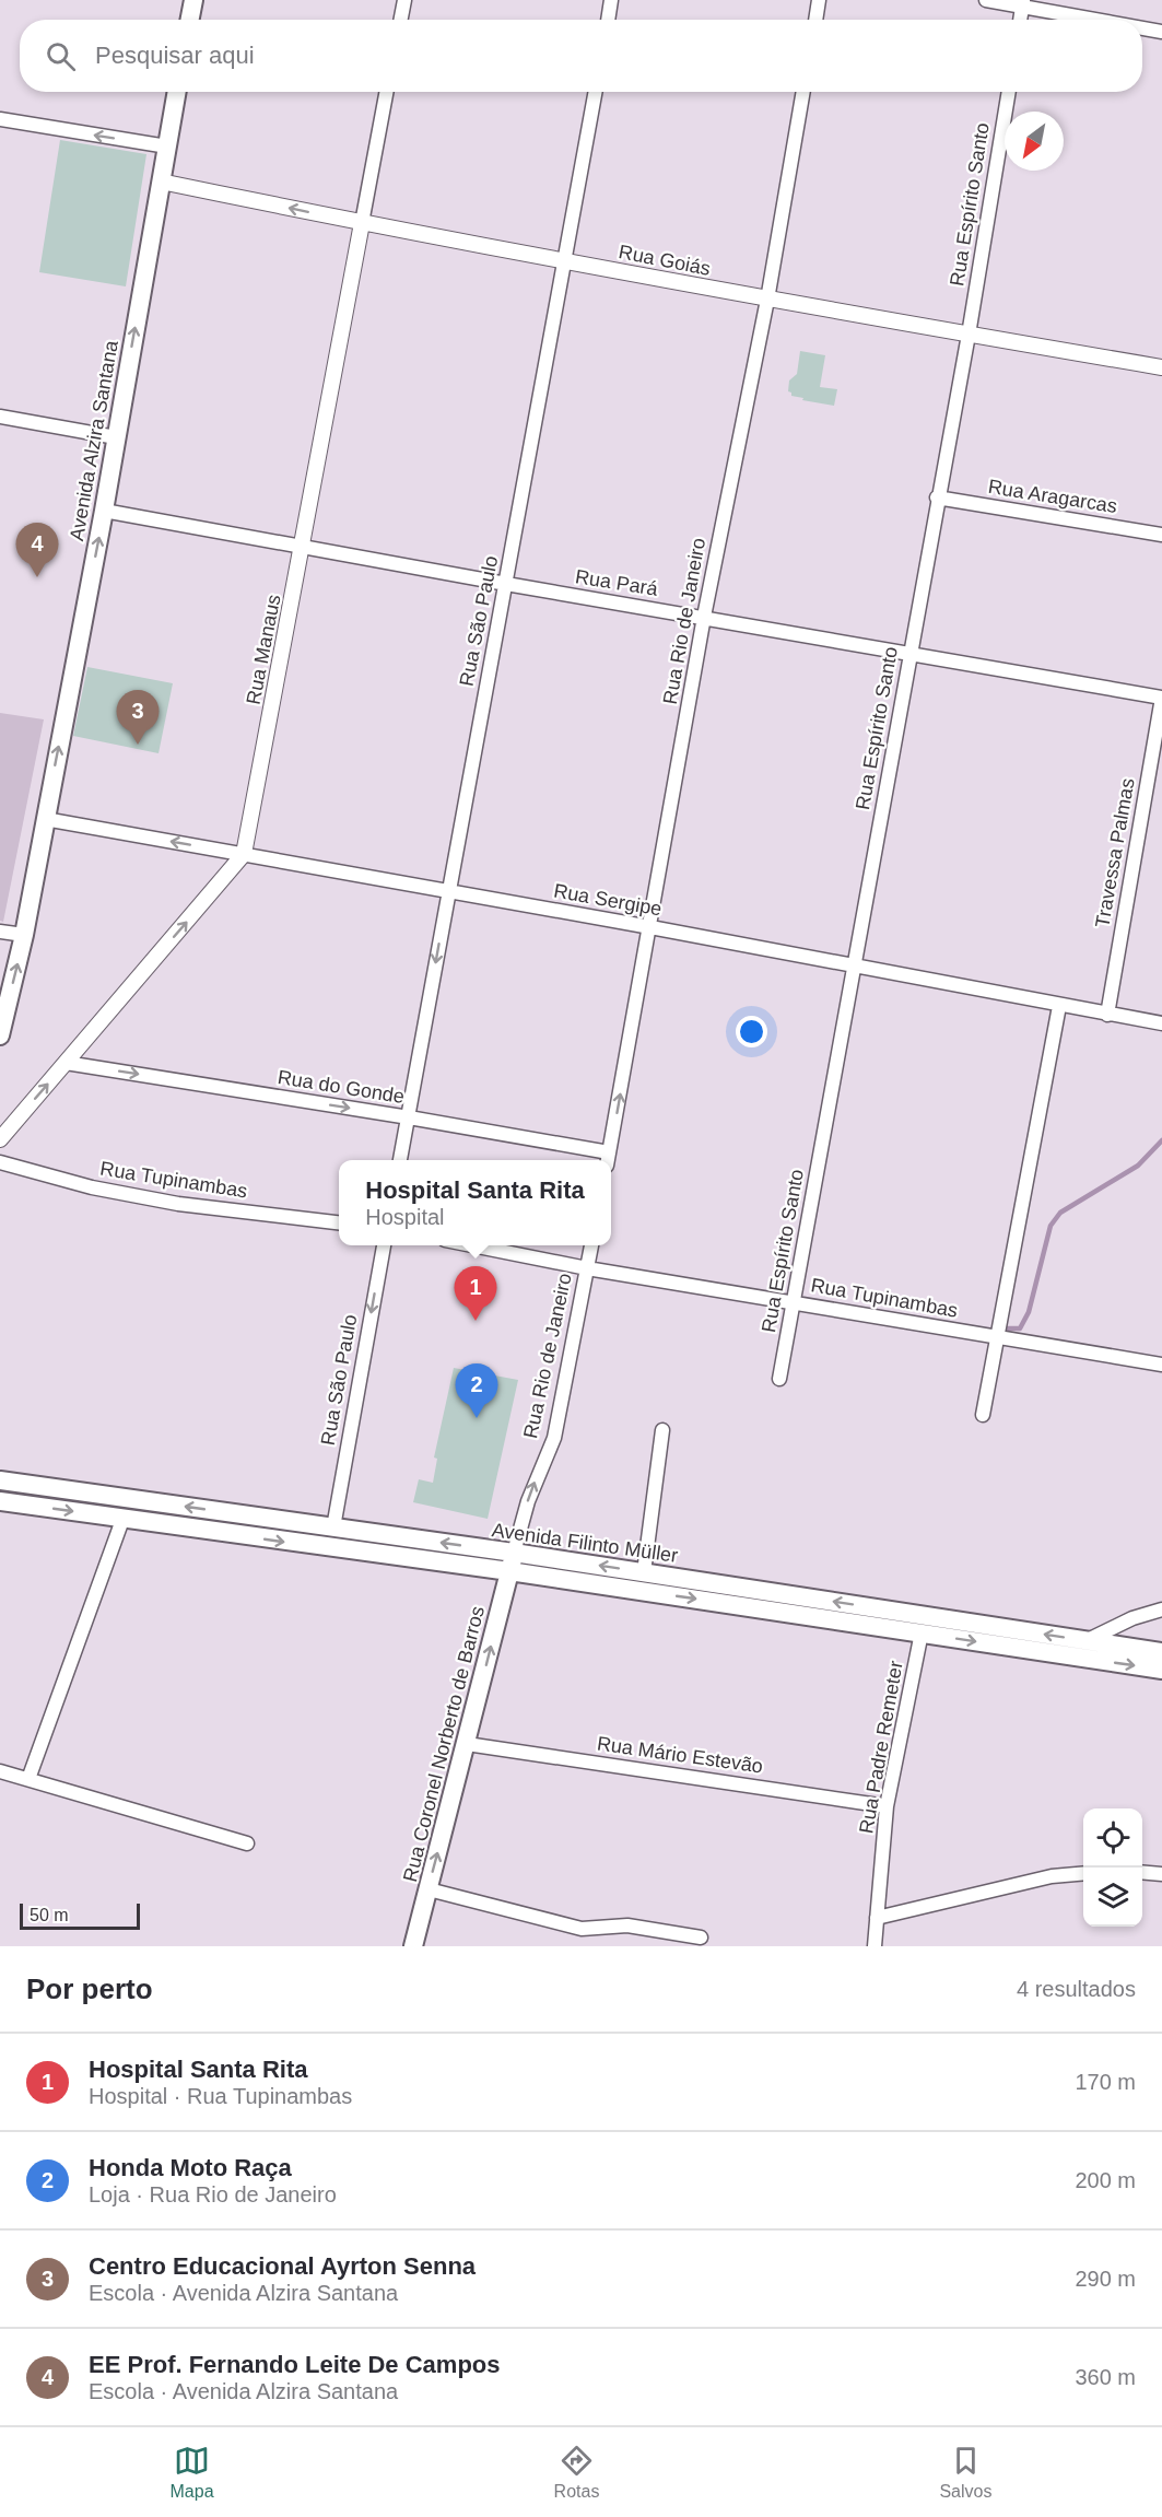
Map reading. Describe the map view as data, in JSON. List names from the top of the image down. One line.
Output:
{"streets":{"main road":["Avenida Alzira Santana","Avenida Filinto Müller","Rua Coronel Norberto de Barros"],"street":["Rua Espírito Santo","Rua Goiás","Rua Aragarcas","Rua Pará","Rua São Paulo","Rua Rio de Janeiro","Rua Manaus","Travessa Palmas","Rua Sergipe","Rua do Gonde","Rua Tupinambas","Rua Padre Remeter","Rua Mário Estevão"]},"crossings":[["Rua Espírito Santo","Rua Goiás"],["Rua Espírito Santo","Rua Aragarcas"],["Rua Espírito Santo","Rua Pará"],["Rua Espírito Santo","Rua Sergipe"],["Rua Espírito Santo","Rua Tupinambas"],["Rua Goiás","Avenida Alzira Santana"],["Rua Goiás","Rua São Paulo"],["Rua Goiás","Rua Rio de Janeiro"],["Rua Goiás","Rua Manaus"],["Avenida Alzira Santana","Rua Pará"],["Avenida Alzira Santana","Rua Sergipe"],["Rua Pará","Rua São Paulo"],["Rua Pará","Rua Rio de Janeiro"],["Rua Pará","Rua Manaus"],["Rua Pará","Travessa Palmas"],["Rua São Paulo","Rua Sergipe"],["Rua São Paulo","Rua do Gonde"],["Rua São Paulo","Avenida Filinto Müller"],["Rua Rio de Janeiro","Rua Sergipe"],["Rua Rio de Janeiro","Rua do Gonde"],["Rua Rio de Janeiro","Rua Tupinambas"],["Rua Rio de Janeiro","Avenida Filinto Müller"],["Rua Rio de Janeiro","Rua Coronel Norberto de Barros"],["Rua Manaus","Rua Sergipe"],["Rua Manaus","Rua do Gonde"],["Travessa Palmas","Rua Sergipe"],["Avenida Filinto Müller","Rua Coronel Norberto de Barros"],["Avenida Filinto Müller","Rua Padre Remeter"],["Rua Coronel Norberto de Barros","Rua Mário Estevão"],["Rua Padre Remeter","Rua Mário Estevão"]],"one_way":["Avenida Alzira Santana","Rua São Paulo","Rua Rio de Janeiro","Rua do Gonde","Rua Coronel Norberto de Barros"],"scale_bar":"50 m","north":"bottom left","page":{"search":"Pesquisar aqui","pins":["4","3","1","2"],"popup":["Hospital Santa Rita","Hospital"],"scale":"50 m","heading":["Por perto","4 resultados"],"list":[{"mark":"1","name":"Hospital Santa Rita","note":"Hospital · Rua Tupinambas","value":"170 m"},{"mark":"2","name":"Honda Moto Raça","note":"Loja · Rua Rio de Janeiro","value":"200 m"},{"mark":"3","name":"Centro Educacional Ayrton Senna","note":"Escola · Avenida Alzira Santana","value":"290 m"},{"mark":"4","name":"EE Prof. Fernando Leite De Campos","note":"Escola · Avenida Alzira Santana","value":"360 m"}],"nav":["Mapa","Rotas","Salvos"]}}
